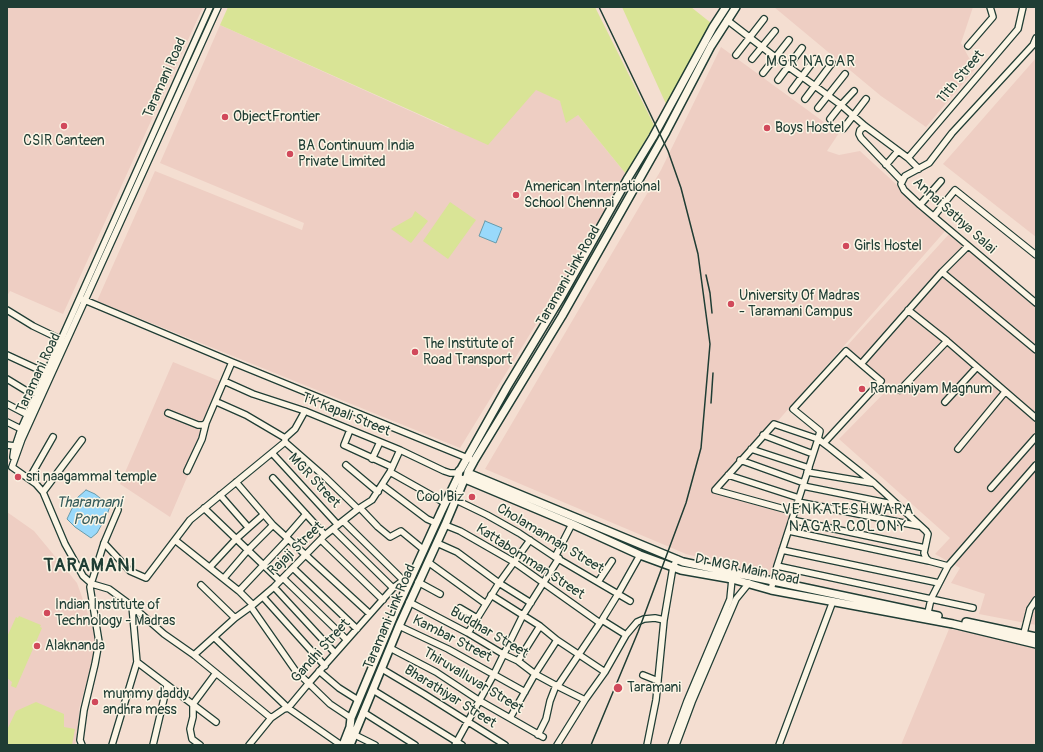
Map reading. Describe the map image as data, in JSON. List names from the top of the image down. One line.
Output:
{"streets":{"main road":["Taramani Link Road","Dr MGR Main Road"],"street":["11th Street","Taramani Road","Annai Sathya Salai","TK Kapali Street","MGR Street","Cholamannan Street","Rajaji Street","Kattabomman Street","Buddhar Street","Kambar Street","Gandhi Street","Thiruvalluvar Street","Bharathiyar Street"]},"crossings":[["Taramani Link Road","TK Kapali Street"],["Taramani Link Road","Cholamannan Street"],["Taramani Link Road","Kattabomman Street"],["Taramani Link Road","Dr MGR Main Road"],["Taramani Link Road","Buddhar Street"],["Taramani Link Road","Kambar Street"],["Taramani Link Road","Gandhi Street"],["Taramani Link Road","Thiruvalluvar Street"],["Taramani Link Road","Bharathiyar Street"],["TK Kapali Street","Rajaji Street"],["TK Kapali Street","Dr MGR Main Road"],["MGR Street","Rajaji Street"],["MGR Street","Gandhi Street"],["Buddhar Street","Thiruvalluvar Street"]],"districts":["MGR NAGAR","VENKATESHWARA NAGAR COLONY","TARAMANI"],"water":["Tharamani Pond"],"places":["ObjectFrontier","CSIR Canteen","Boys Hostel","BA Continuum India Private Limited","American International School Chennai","Girls Hostel","University Of Madras - Taramani Campus","The Institute of Road Transport","Ramaniyam Magnum","sri naagammal temple","Cool Biz","Indian Institute of Technology - Madras","Alaknanda","Taramani","mummy daddy andhra mess"]}
